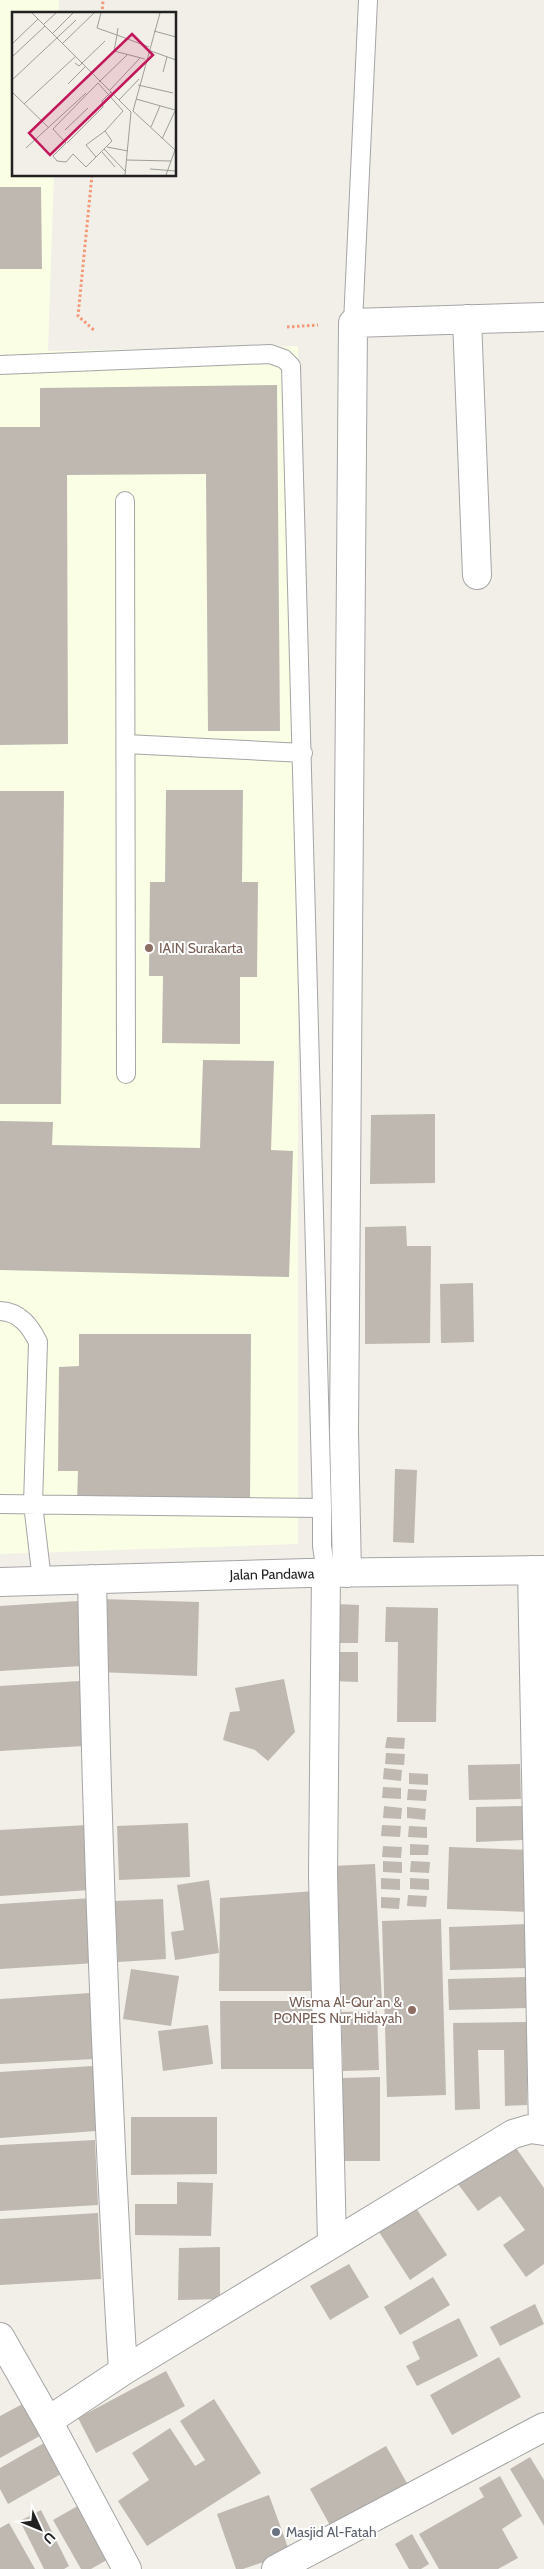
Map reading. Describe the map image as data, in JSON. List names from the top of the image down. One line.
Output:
{"streets":{"street":["Jalan Pandawa"]},"places":["IAIN Surakarta","Wisma Al-Qur'an & PONPES Nur Hidayah","Masjid Al-Fatah"],"north":"bottom right"}
